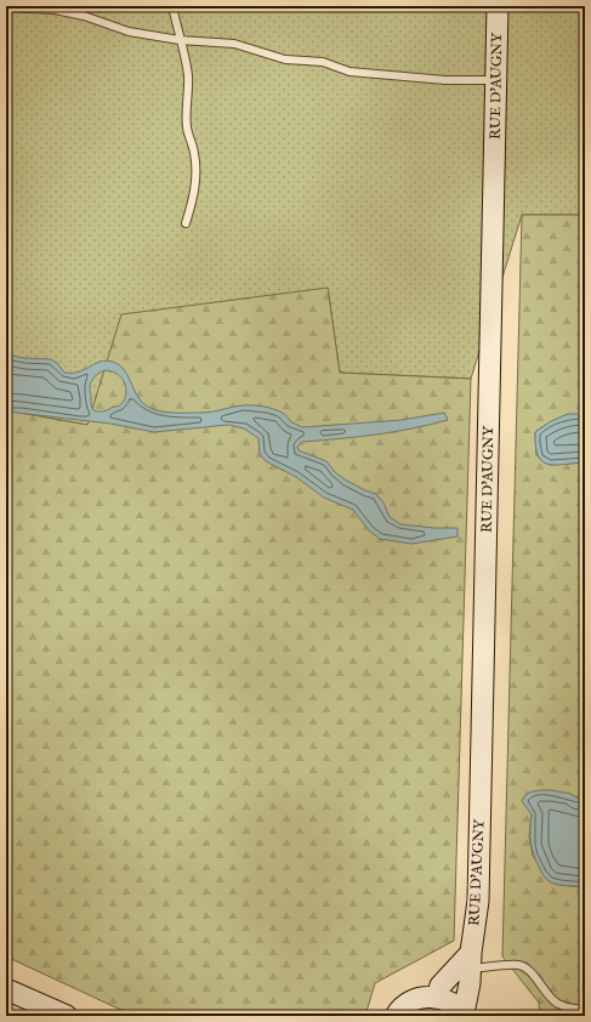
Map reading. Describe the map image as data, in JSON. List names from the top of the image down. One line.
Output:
{"streets":{"main road":["RUE D'AUGNY"]}}
